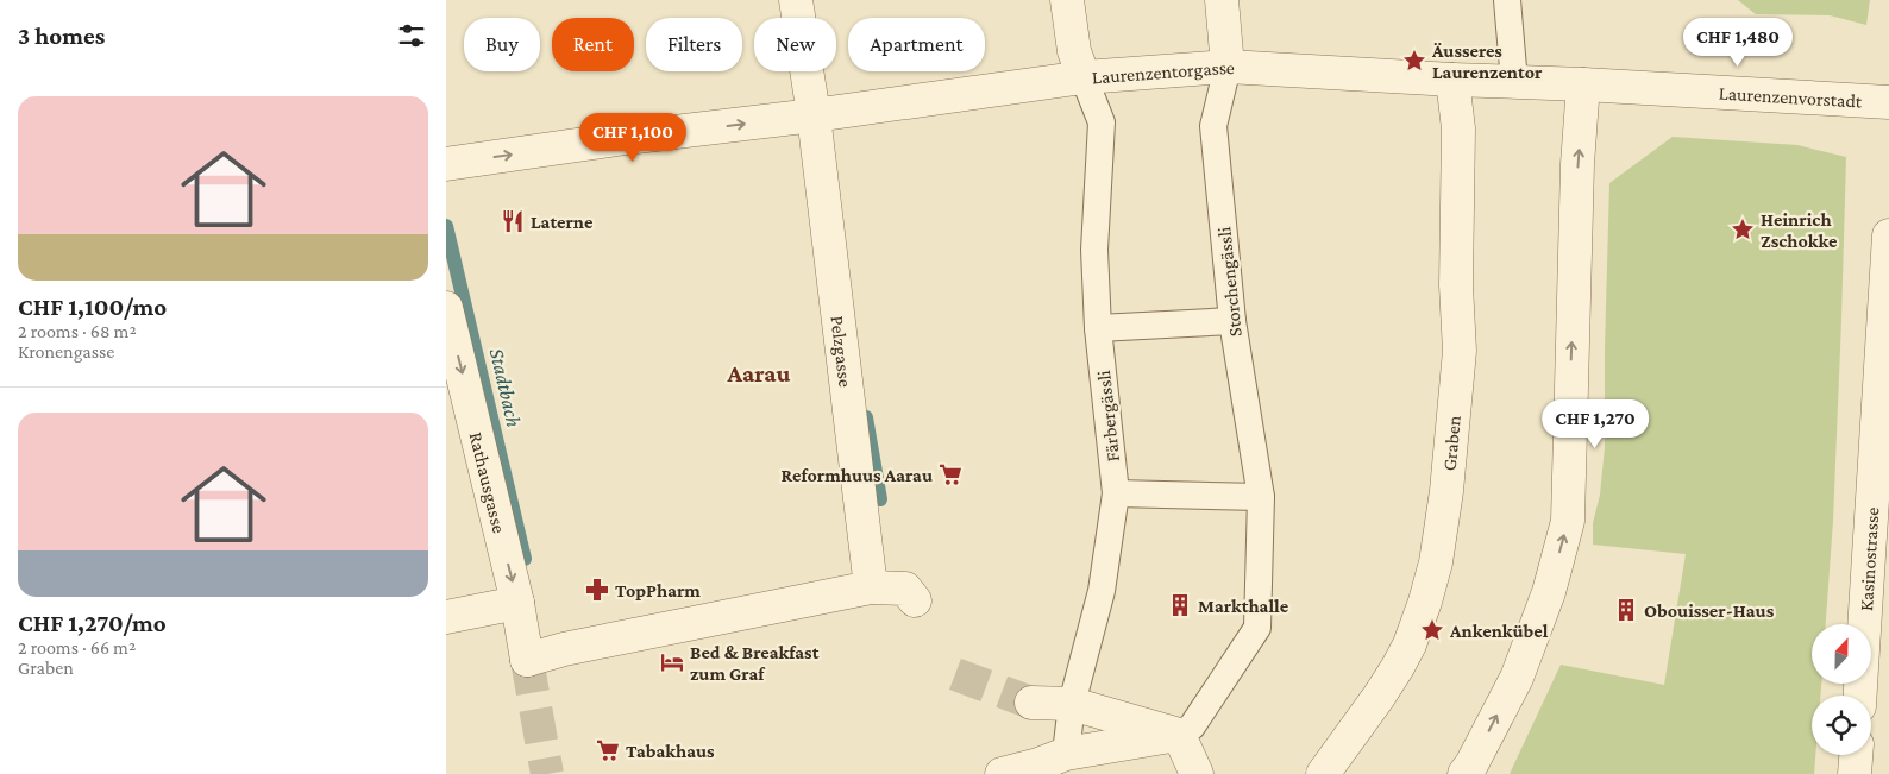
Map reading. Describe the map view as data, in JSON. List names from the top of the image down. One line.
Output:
{"streets":{"street":["Laurenzentorgasse","Laurenzenvorstadt","Pelzgasse","Graben","Rathausgasse","Kasinostrasse"],"lane":["Storchengässli","Färbergässli"]},"crossings":[["Laurenzentorgasse","Laurenzenvorstadt"],["Laurenzentorgasse","Storchengässli"],["Laurenzentorgasse","Pelzgasse"],["Laurenzentorgasse","Färbergässli"],["Laurenzentorgasse","Graben"],["Pelzgasse","Rathausgasse"]],"one_way":["Rathausgasse"],"districts":["Aarau"],"water":["Stadtbach"],"places":{"place":["Äusseres Laurenzentor","Heinrich Zschokke","Ankenkübel"],"restaurant":["Laterne"],"supermarket":["Reformhuus Aarau","Tabakhaus"],"pharmacy":["TopPharm"],"building":["Markthalle","Obouisser-Haus"],"hotel":["Bed & Breakfast zum Graf"]},"north":"top","page":{"heading":"3 homes","price":["CHF 1,480","CHF 1,100","CHF 1,270"],"chip":["Buy","Rent","Filters","New","Apartment"],"list":[{"name":"CHF 1,100/mo","note":"2 rooms · 68 m² · Kronengasse"},{"name":"CHF 1,270/mo","note":"2 rooms · 66 m² · Graben"}]}}
